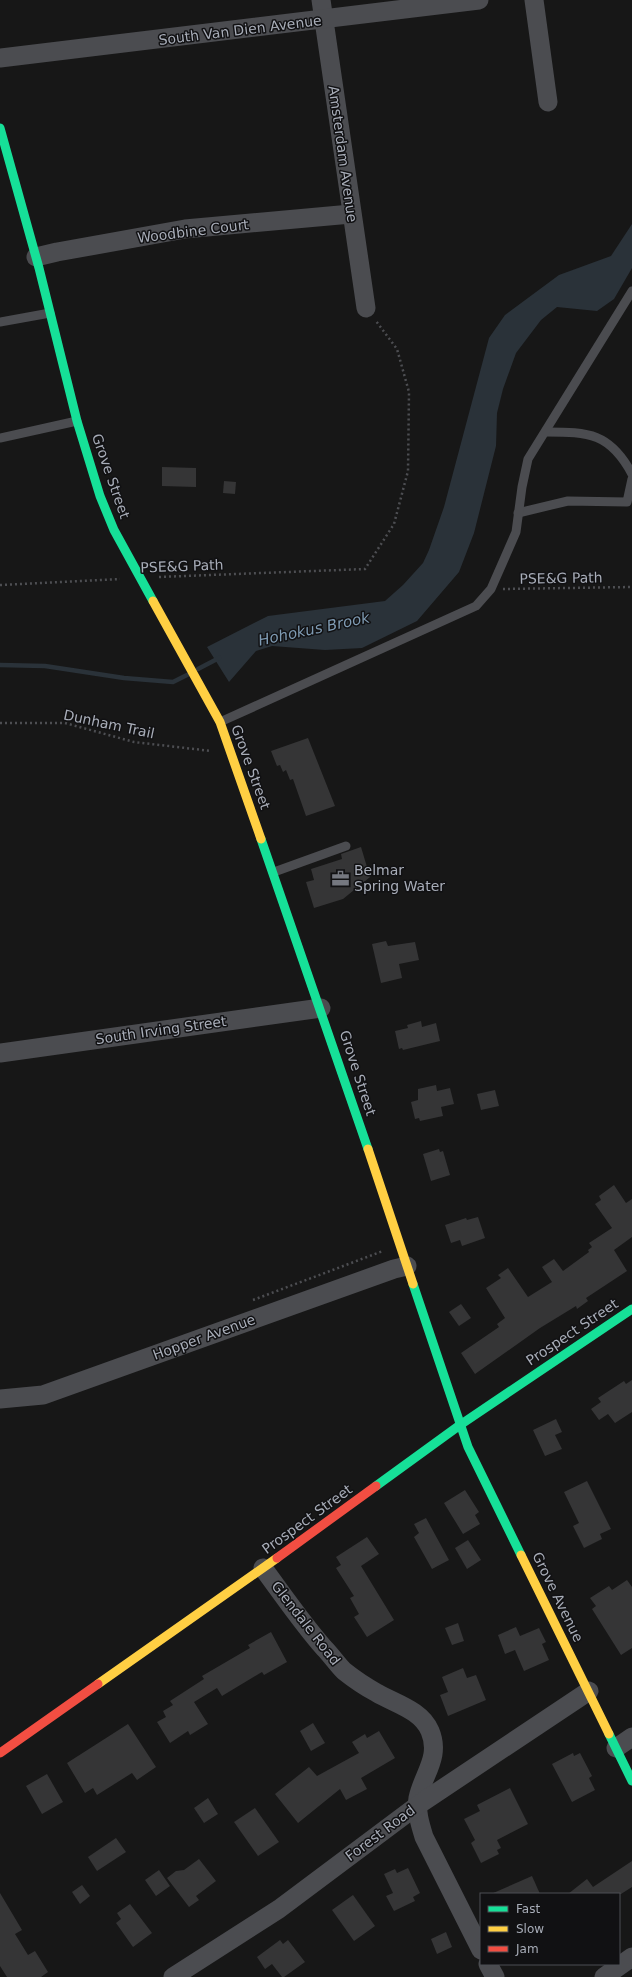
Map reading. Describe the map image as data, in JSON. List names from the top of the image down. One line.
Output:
{"streets":{"street":["South Van Dien Avenue","Amsterdam Avenue","Woodbine Court","Grove Street","South Irving Street","Prospect Street","Hopper Avenue","Grove Avenue","Glendale Road","Forest Road"],"path":["PSE&G Path","Dunham Trail"]},"crossings":[["South Van Dien Avenue","Amsterdam Avenue"],["Amsterdam Avenue","Woodbine Court"],["Amsterdam Avenue","PSE&G Path"],["Woodbine Court","Grove Street"],["Grove Street","PSE&G Path"],["Grove Street","South Irving Street"],["Grove Street","Prospect Street"],["Grove Street","Hopper Avenue"],["Grove Street","Grove Avenue"],["Prospect Street","Grove Avenue"],["Prospect Street","Glendale Road"],["Grove Avenue","Forest Road"],["Glendale Road","Forest Road"]],"water":["Hohokus Brook"],"places":{"office":["Belmar Spring Water"]},"legend":["Fast","Slow","Jam"]}
